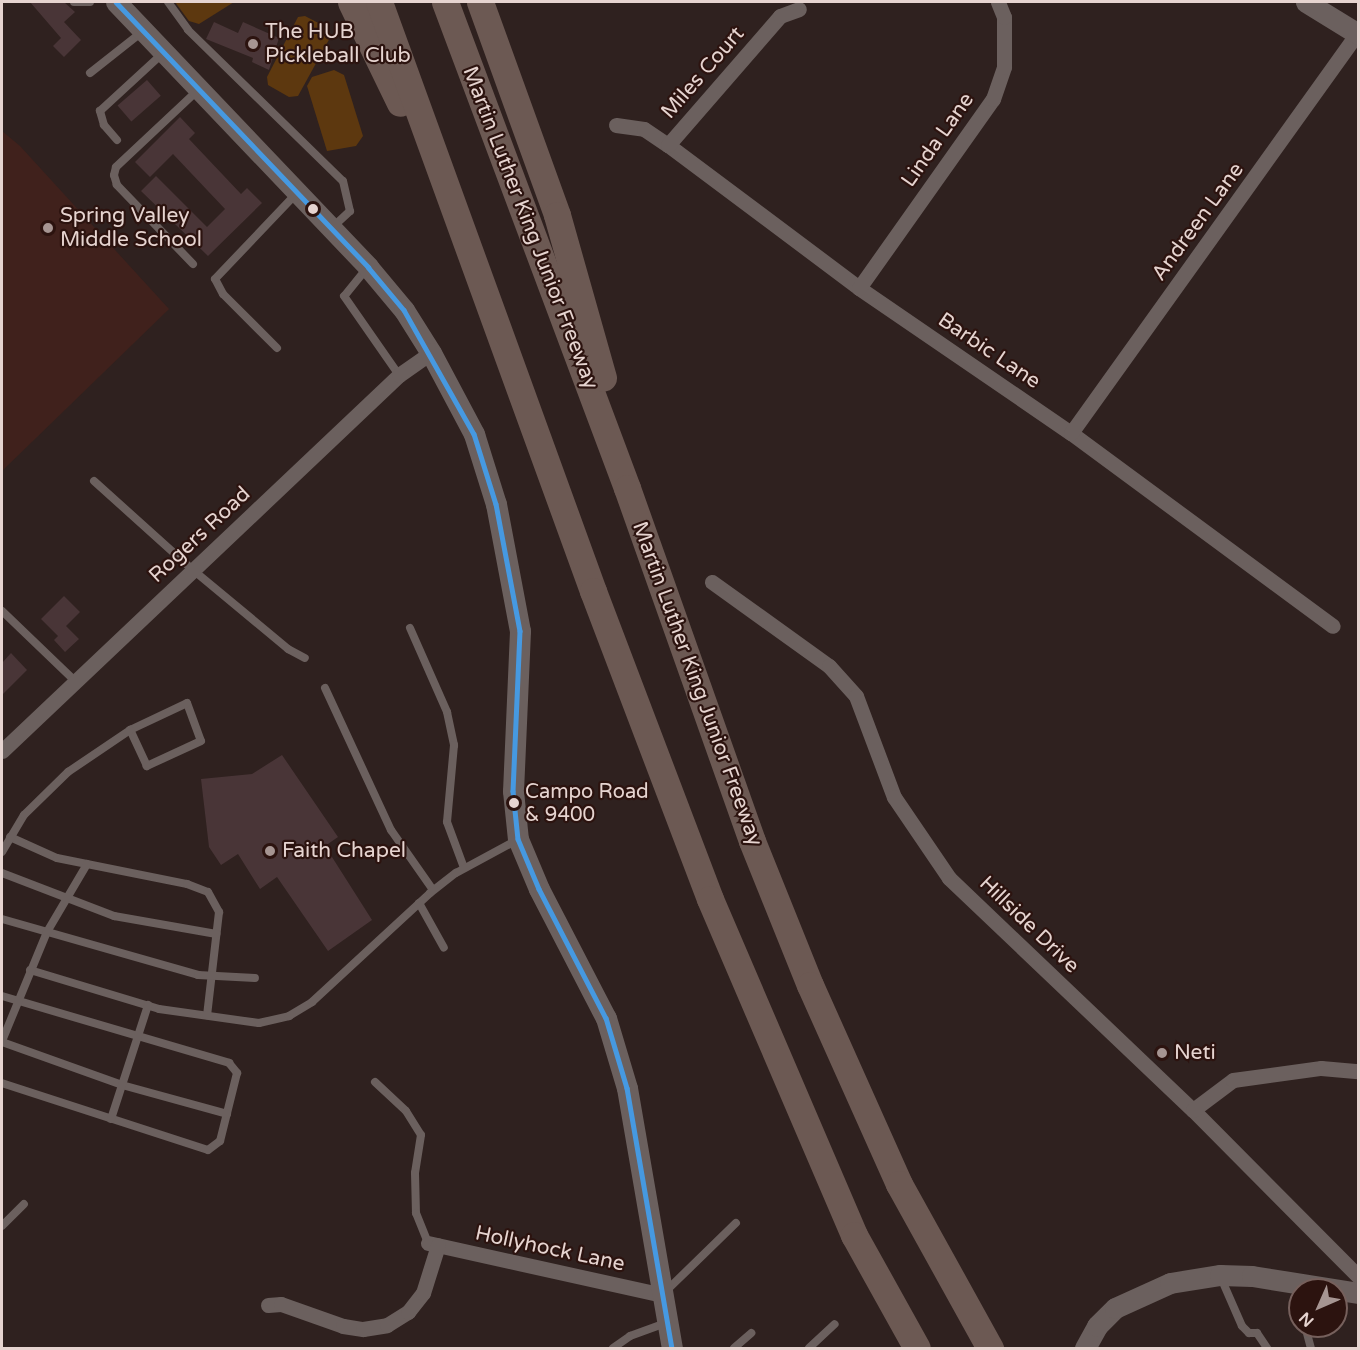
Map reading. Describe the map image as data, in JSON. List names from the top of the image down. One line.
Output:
{"streets":{"highway":["Martin Luther King Junior Freeway"],"street":["Miles Court","Linda Lane","Andreen Lane","Barbic Lane","Rogers Road","Hillside Drive","Hollyhock Lane"]},"crossings":[["Miles Court","Barbic Lane"],["Linda Lane","Barbic Lane"],["Andreen Lane","Barbic Lane"]],"places":["The HUB Pickleball Club","Spring Valley Middle School","Campo Road & 9400","Faith Chapel","Neti"],"north":"bottom left"}
